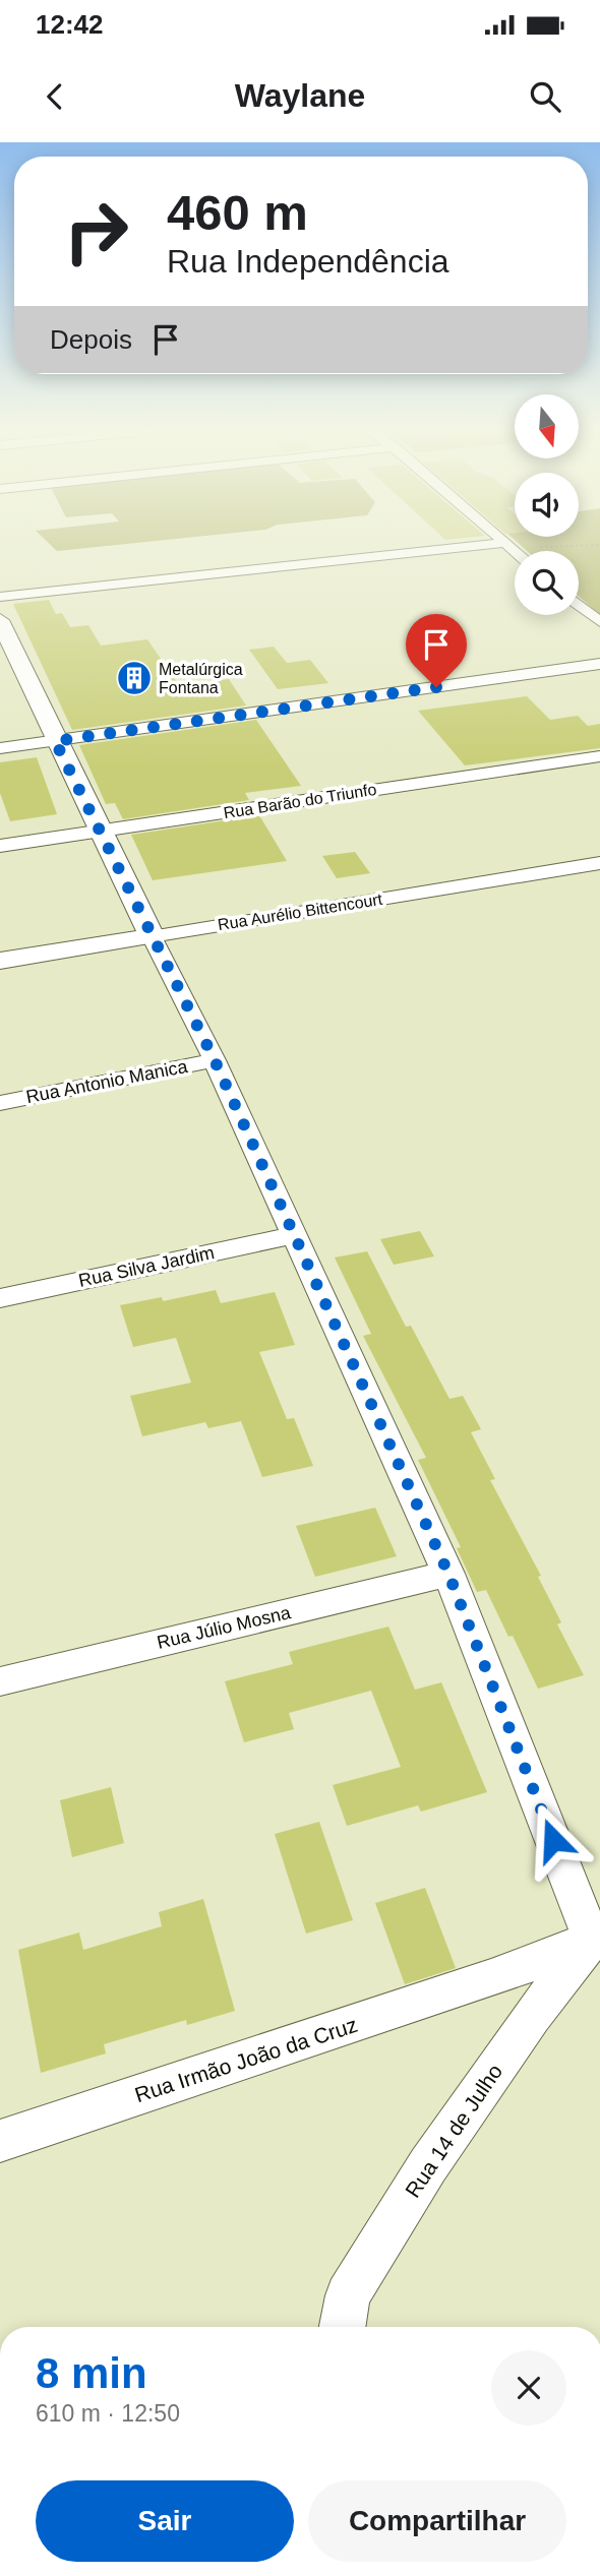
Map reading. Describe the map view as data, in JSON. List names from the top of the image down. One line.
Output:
{"streets":{"street":["Rua Barão do Triunfo","Rua Aurélio Bittencourt","Rua Antonio Manica","Rua Silva Jardim","Rua Júlio Mosna","Rua Irmão João da Cruz","Rua 14 de Julho"]},"crossings":[["Rua Irmão João da Cruz","Rua 14 de Julho"]],"places":{"building":["Metalúrgica Fontana"]},"north":"bottom","page":{"status":"12:42","header":"Waylane","turn":["460 m","Rua Independência"],"then":"Depois","heading":["8 min","610 m · 12:50"],"buttons":["Sair","Compartilhar"]}}
